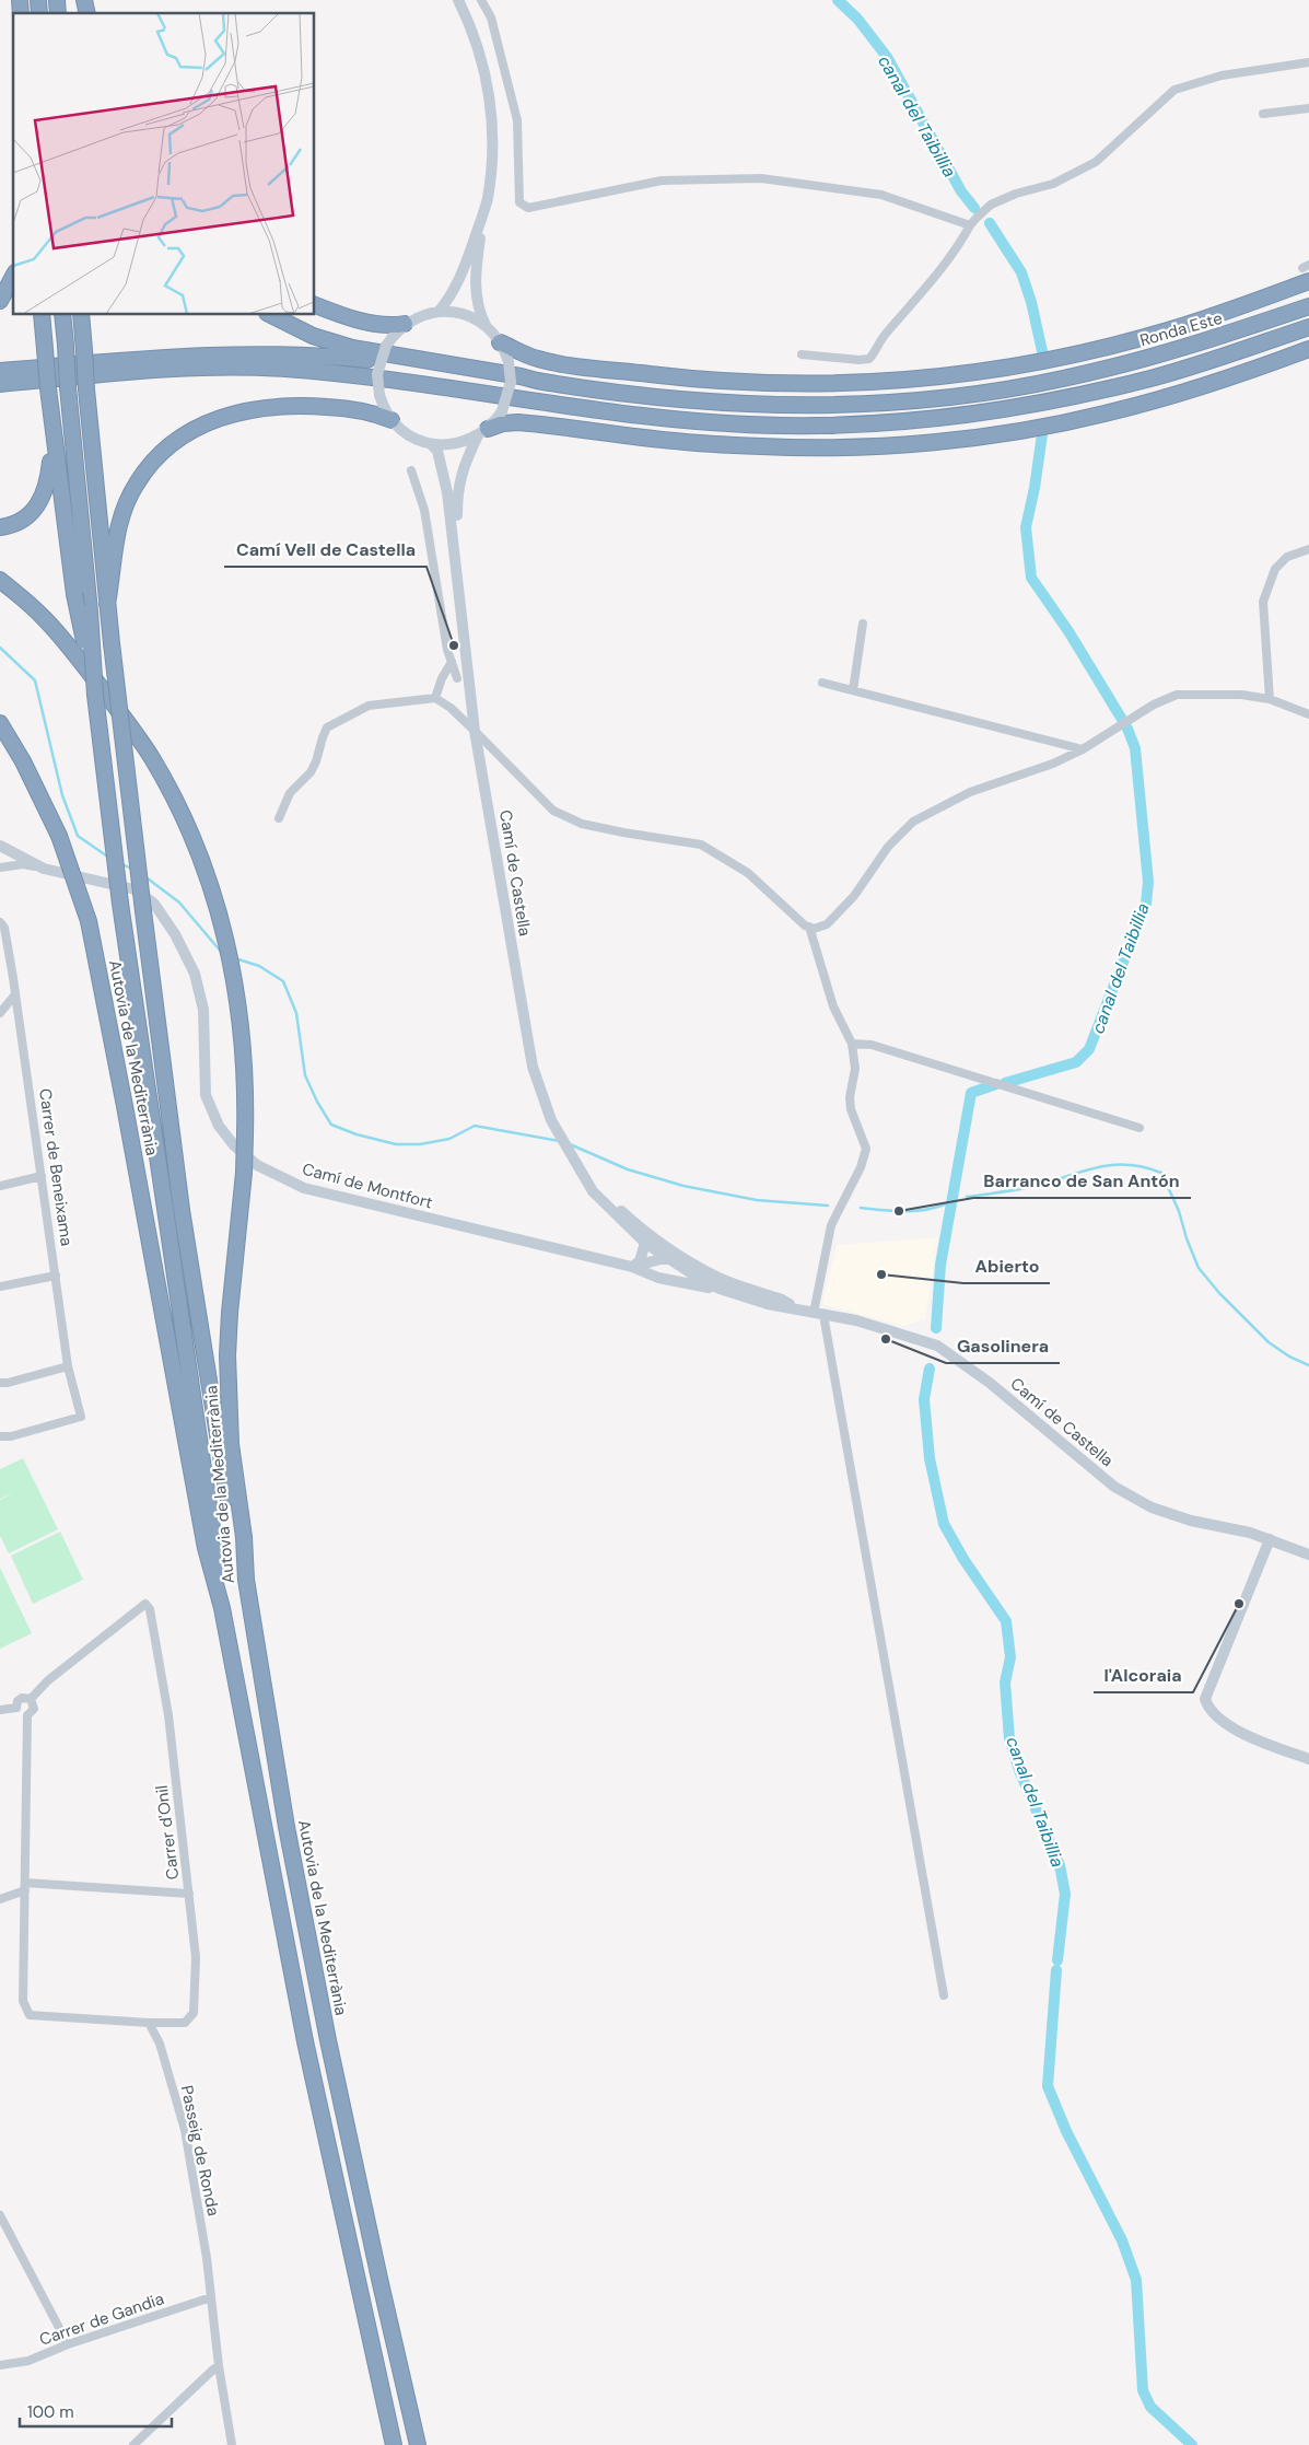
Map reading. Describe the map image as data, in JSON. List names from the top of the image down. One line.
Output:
{"streets":{"highway":["Ronda Este","Autovia de la Mediterrània"],"main road":["Camí de Castella","Camí de Montfort"],"street":["Carrer de Beneixama","Carrer d'Onil","Passeig de Ronda","Carrer de Gandia"]},"crossings":[["Camí de Castella","Camí de Montfort"],["Carrer d'Onil","Passeig de Ronda"],["Passeig de Ronda","Carrer de Gandia"]],"water":["canal del Taibillia"],"places":["Camí Vell de Castella","Barranco de San Antón","Abierto","Gasolinera","l'Alcoraia"],"scale_bar":"100 m"}
